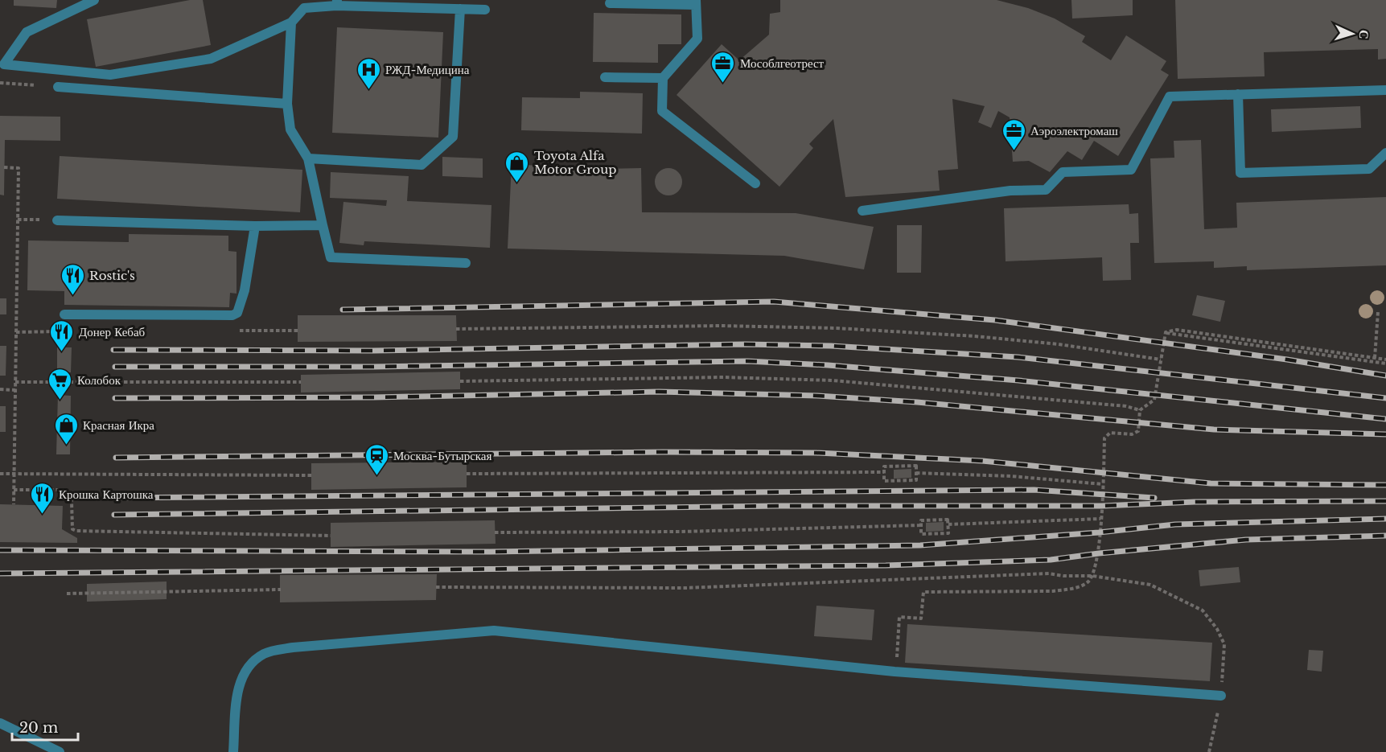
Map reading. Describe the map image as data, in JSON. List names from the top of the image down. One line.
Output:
{"places":{"office":["Мособлгеотрест","Аэроэлектромаш"],"hospital":["РЖД-Медицина"],"shop":["Toyota Alfa Motor Group","Красная Икра"],"restaurant":["Rostic's","Донер Кебаб","Крошка Картошка"],"supermarket":["Колобок"],"station":["Москва-Бутырская"]},"scale_bar":"20 m","north":"right"}
